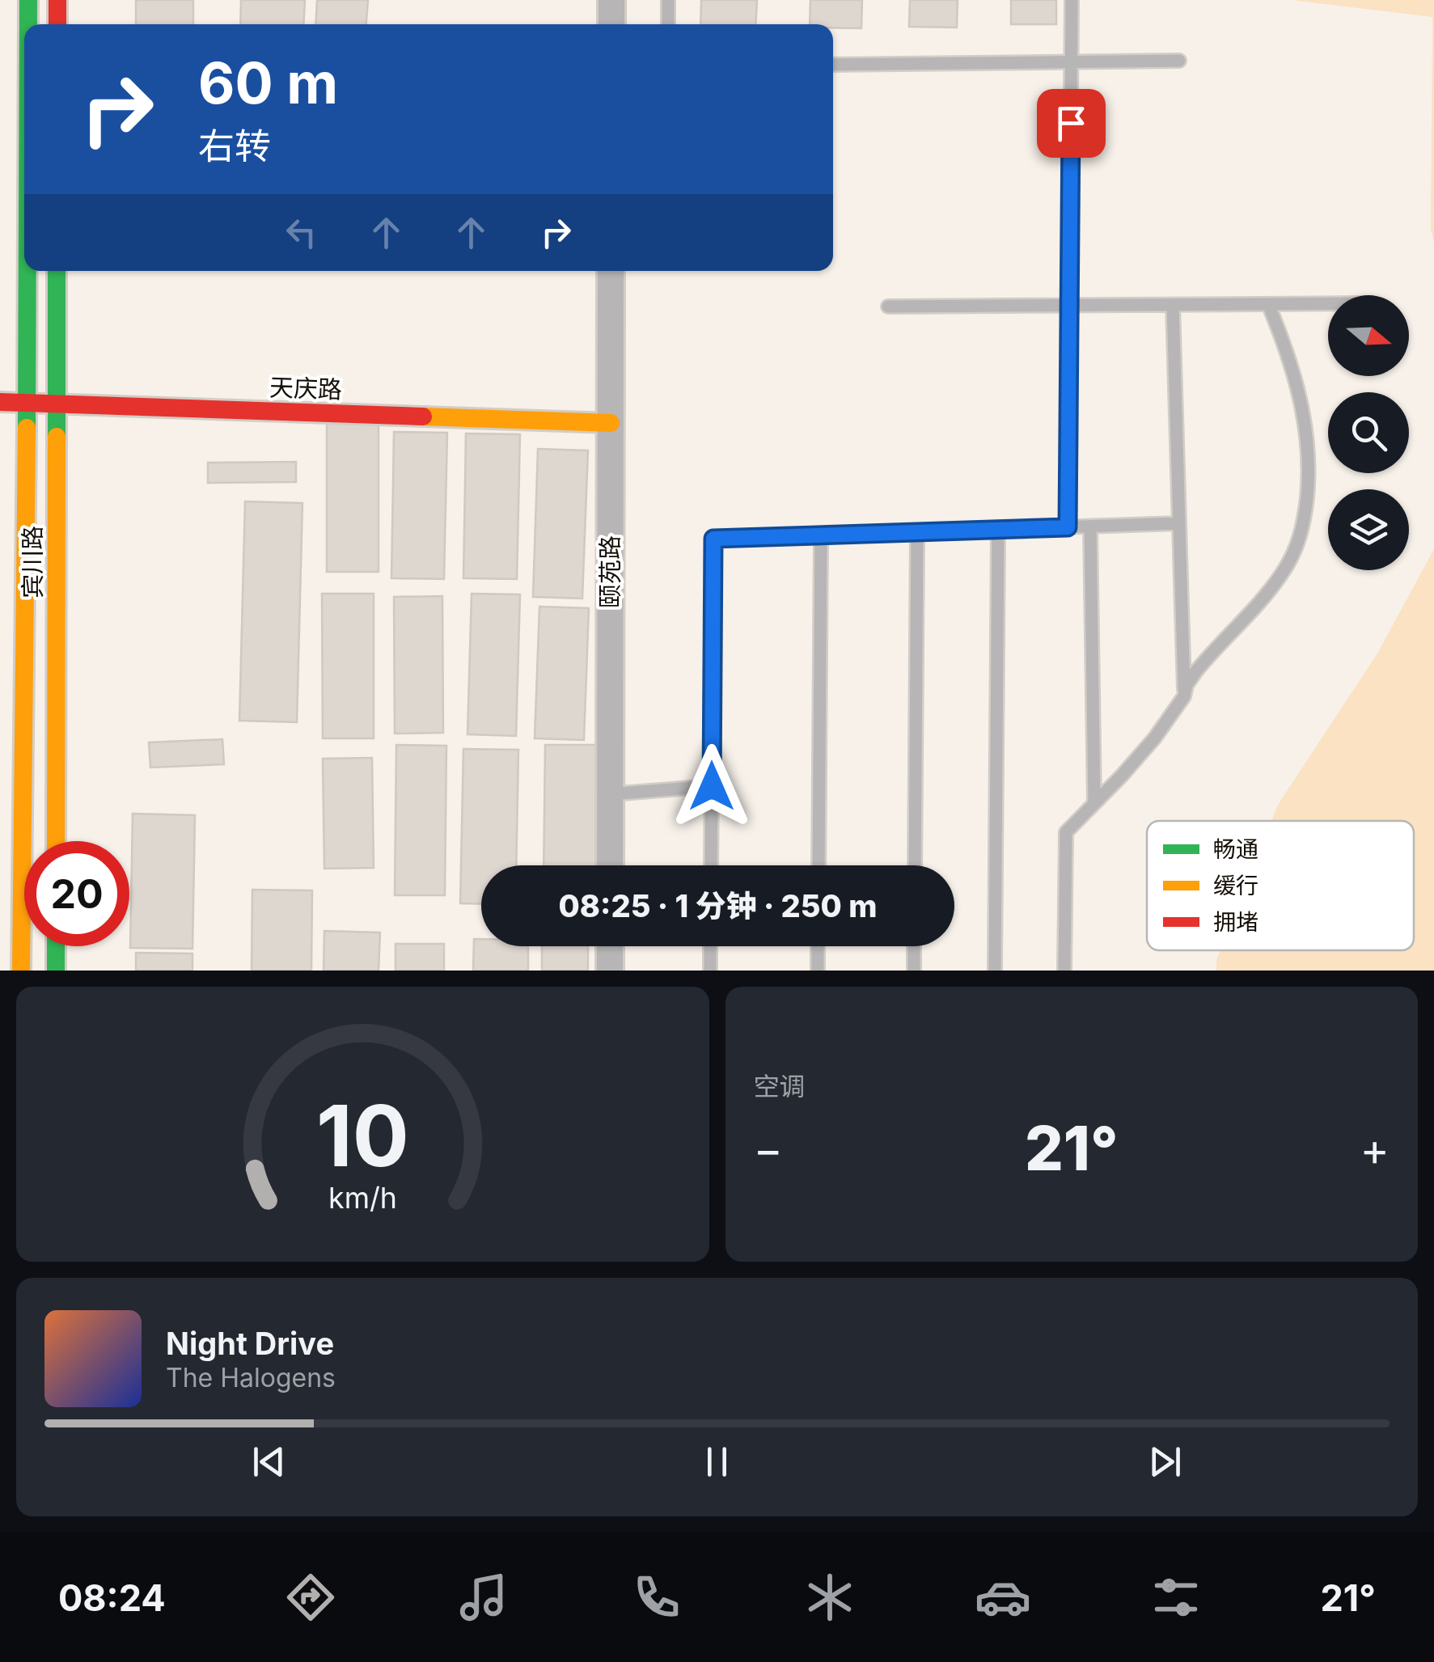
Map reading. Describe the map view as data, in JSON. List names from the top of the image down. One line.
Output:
{"streets":{"main road":["天庆路","宾川路"],"street":["颐苑路"]},"crossings":[["天庆路","宾川路"],["天庆路","颐苑路"]],"legend":["畅通","缓行","拥堵"],"north":"right","page":{"turn":["60 m","右转"],"limit":"20","trip":"08:25 · 1 分钟 · 250 m","tile":"空调","heat":["−","21°","+"],"song":["Night Drive","The Halogens"],"tabs":["08:24","21°"],"gauge":["10","km/h"]}}
